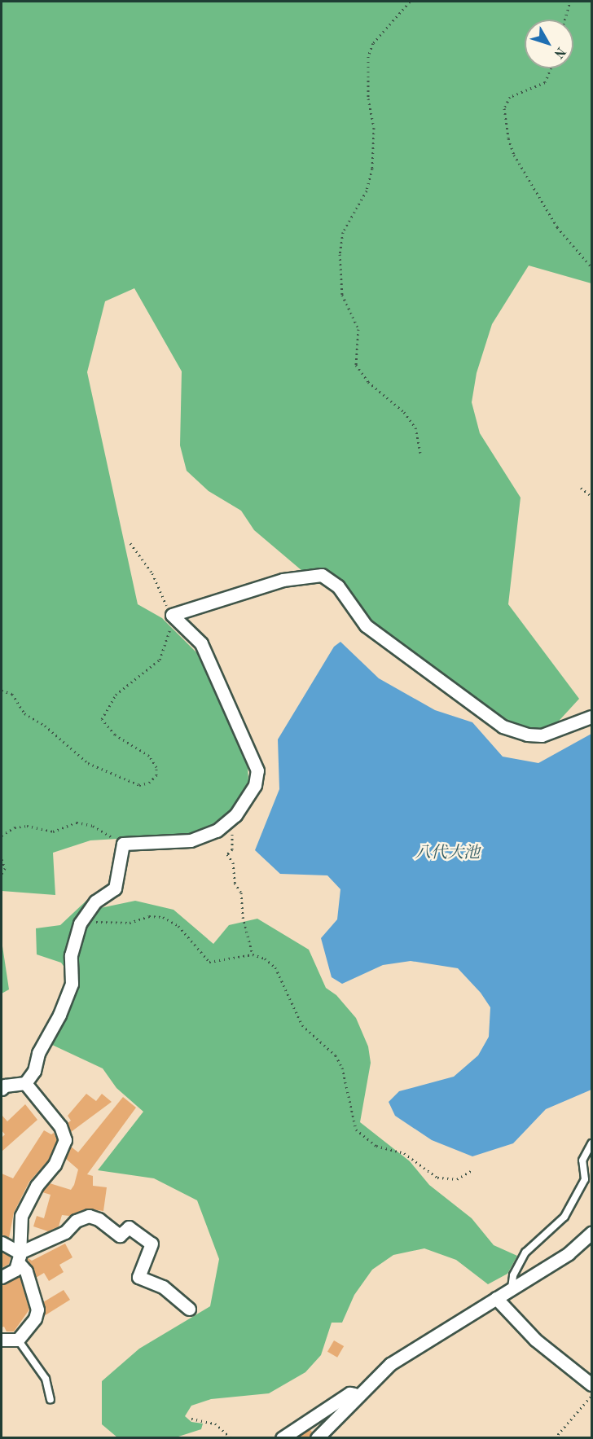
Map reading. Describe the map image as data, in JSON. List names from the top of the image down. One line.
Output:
{"water":["八代大池"],"north":"bottom right"}
